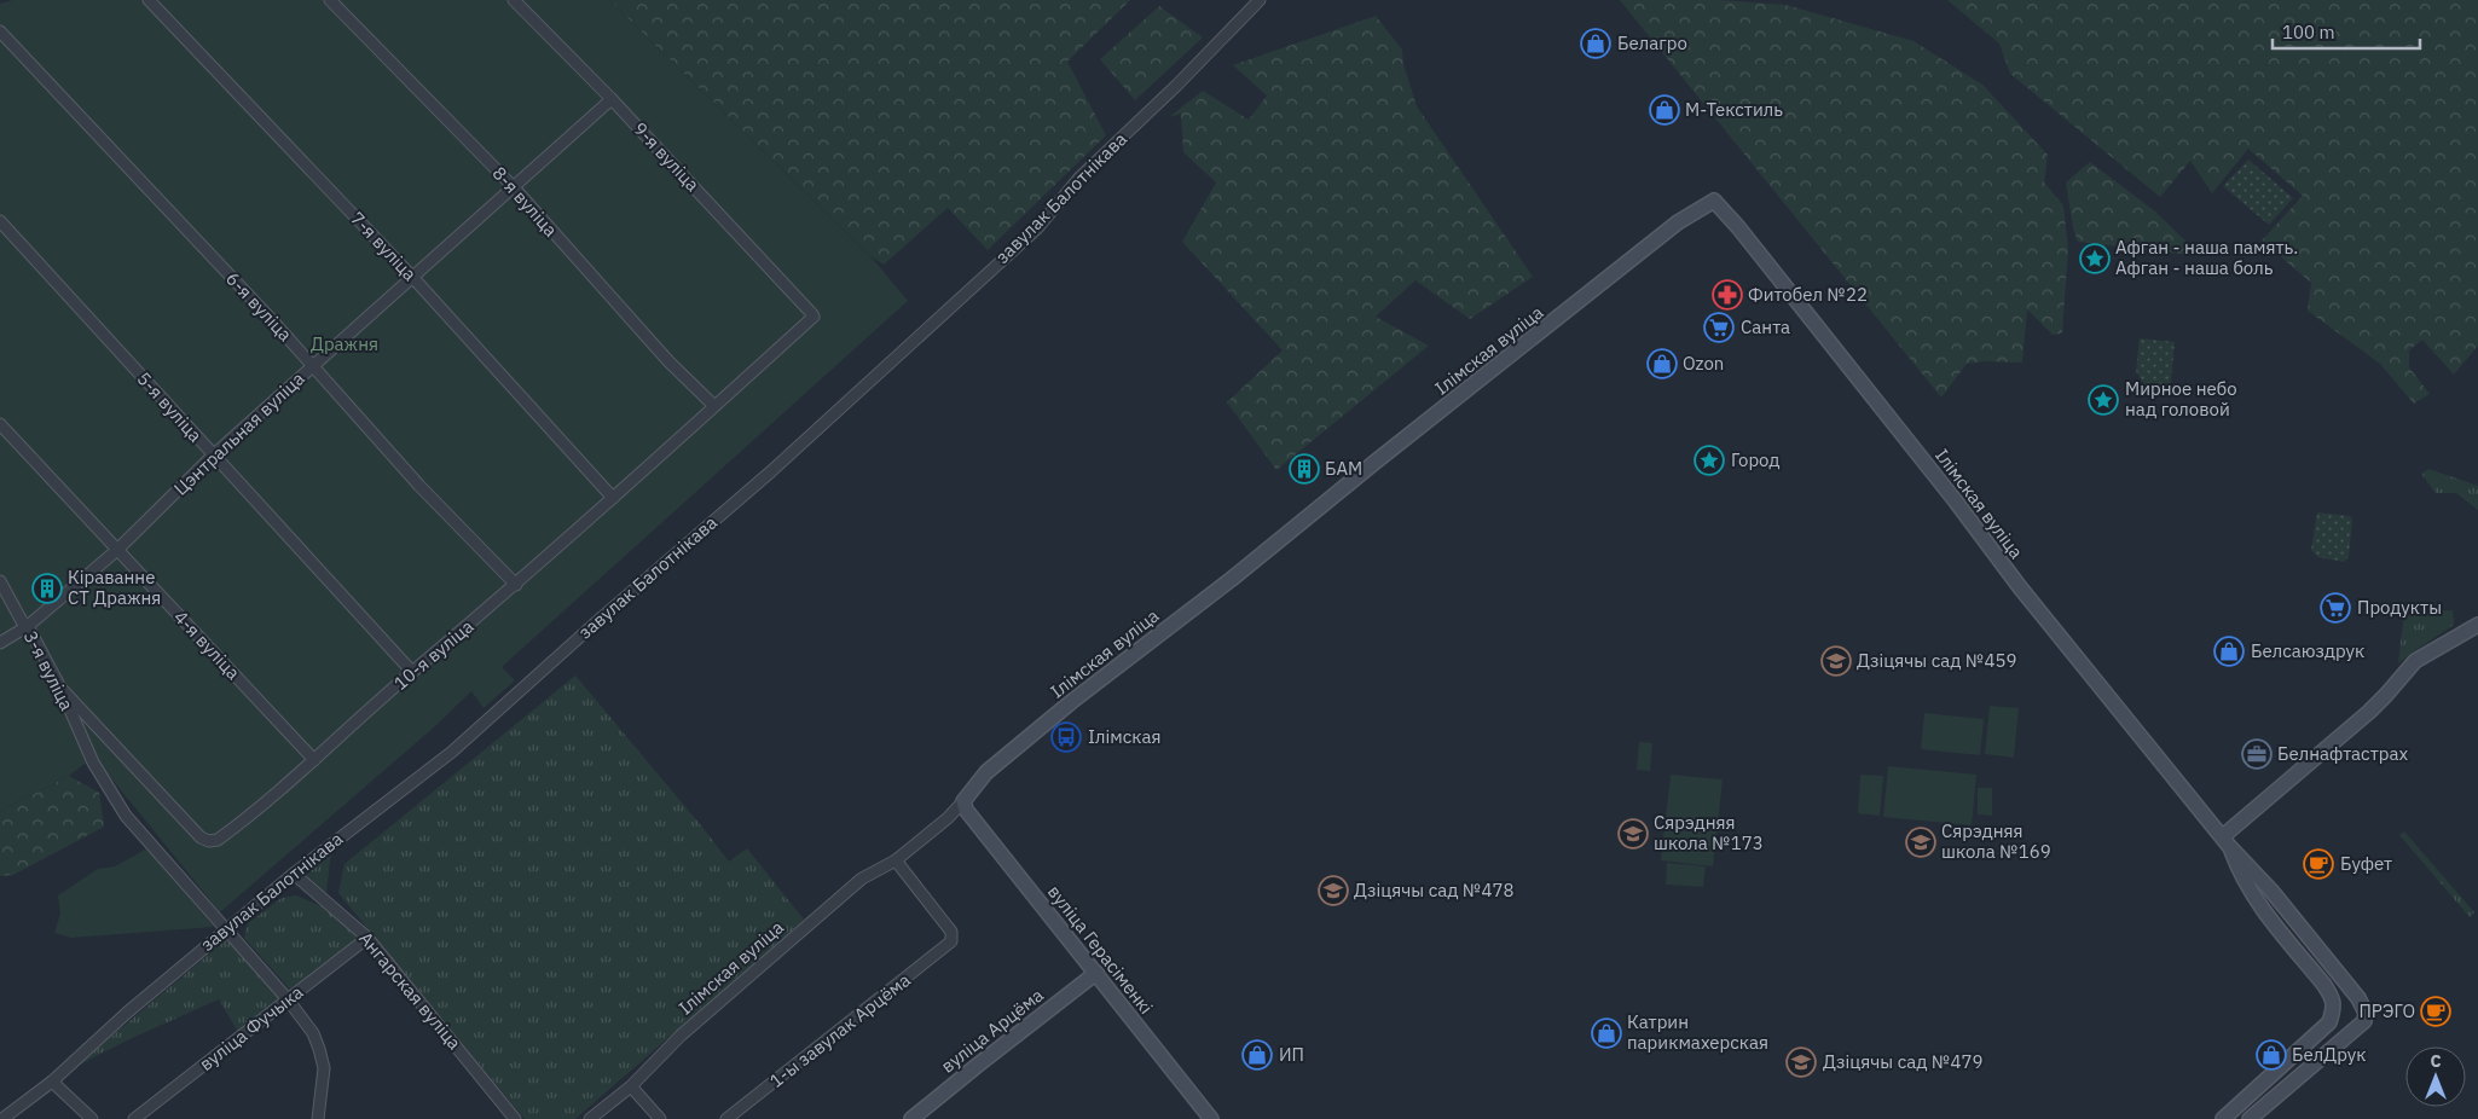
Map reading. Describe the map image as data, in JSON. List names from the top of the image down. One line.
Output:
{"streets":{"street":["9-я вуліца","завулак Балотнікава","8-я вуліца","7-я вуліца","6-я вуліца","Ілімская вуліца","5-я вуліца","Цэнтральная вуліца","4-я вуліца","10-я вуліца","3-я вуліца","вуліца Герасіменкі","Ангарская вуліца","вуліца Фучыка","1-ы завулак Арцёма","вуліца Арцёма"]},"crossings":[["9-я вуліца","Цэнтральная вуліца"],["9-я вуліца","10-я вуліца"],["завулак Балотнікава","3-я вуліца"],["завулак Балотнікава","Ангарская вуліца"],["8-я вуліца","Цэнтральная вуліца"],["8-я вуліца","10-я вуліца"],["7-я вуліца","Цэнтральная вуліца"],["7-я вуліца","10-я вуліца"],["6-я вуліца","Цэнтральная вуліца"],["6-я вуліца","10-я вуліца"],["Ілімская вуліца","вуліца Герасіменкі"],["Ілімская вуліца","1-ы завулак Арцёма"],["5-я вуліца","Цэнтральная вуліца"],["5-я вуліца","10-я вуліца"],["Цэнтральная вуліца","4-я вуліца"],["Цэнтральная вуліца","3-я вуліца"],["4-я вуліца","10-я вуліца"],["10-я вуліца","3-я вуліца"],["3-я вуліца","вуліца Фучыка"],["вуліца Герасіменкі","вуліца Арцёма"],["Ангарская вуліца","вуліца Фучыка"]],"parks":["Дражня"],"places":{"shop":["Белагро","М-Текстиль","Ozon","Белсаюздрук","Катрин парикмахерская","ИП","БелДрук"],"place":["Афган - наша память. Афган - наша боль","Мирное небо над головой","Город"],"pharmacy":["Фитобел №22"],"supermarket":["Санта","Продукты"],"building":["БАМ","Кіраванне СТ Дражня"],"school or university":["Дзіцячы сад №459","Сярэдняя школа №173","Сярэдняя школа №169","Дзіцячы сад №478","Дзіцячы сад №479"],"bus stop":["Ілімская"],"office":["Белнафтастрах"],"cafe":["Буфет","ПРЭГО"]},"scale_bar":"100 m","north":"top"}
